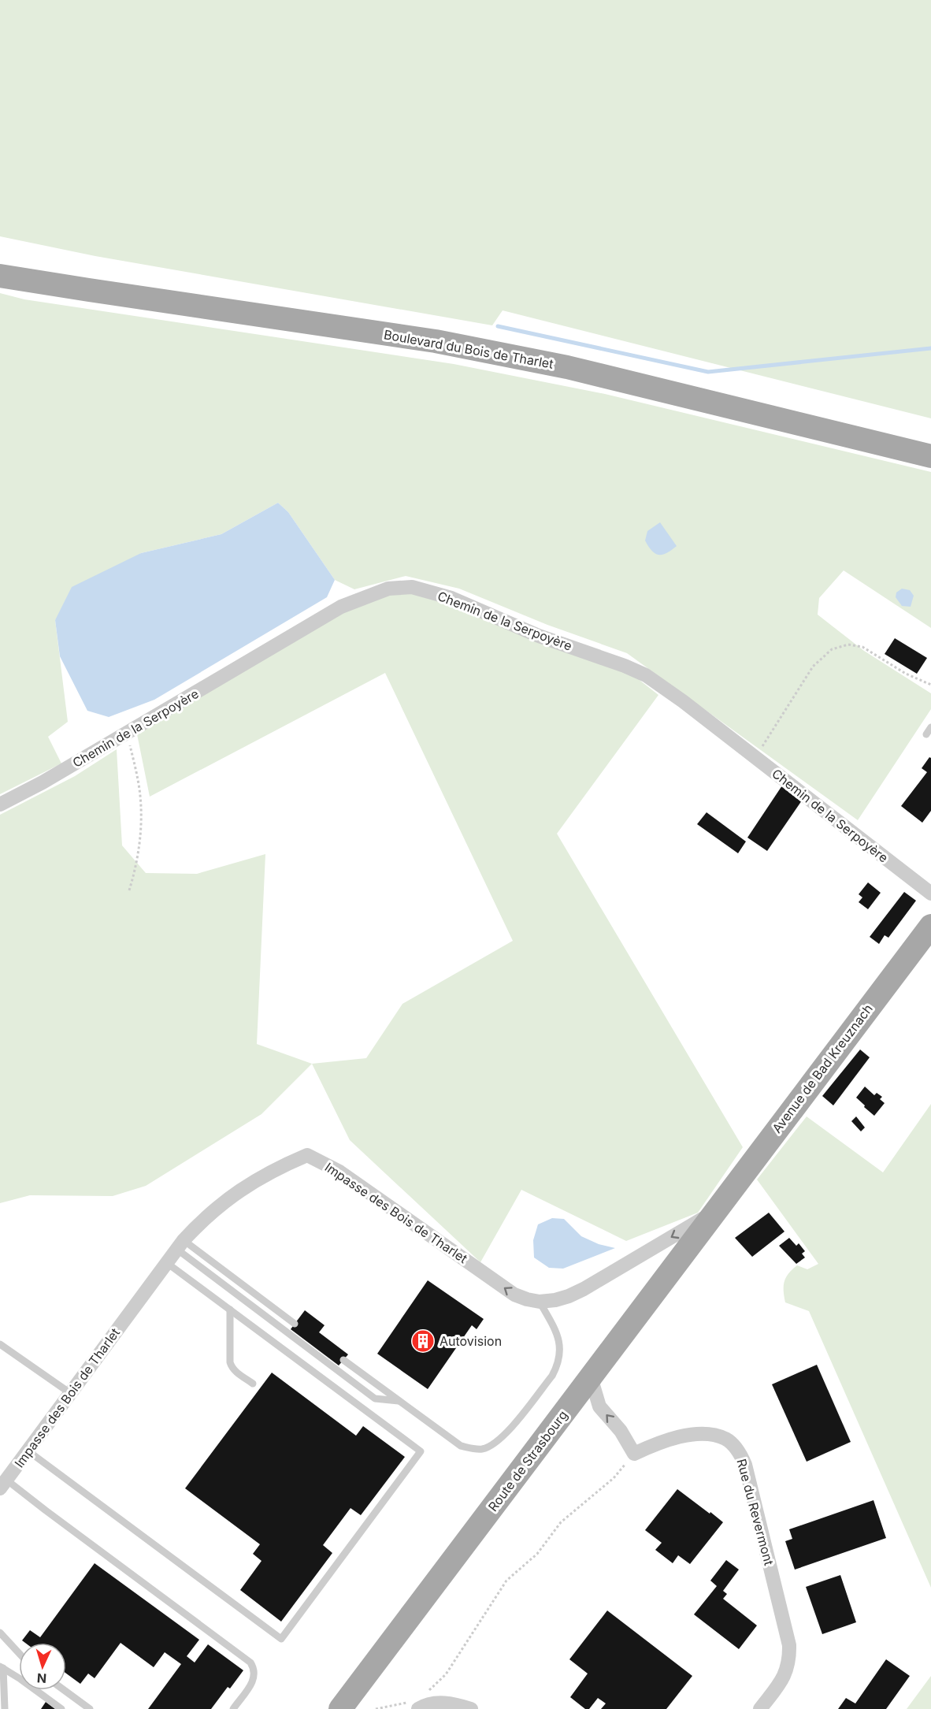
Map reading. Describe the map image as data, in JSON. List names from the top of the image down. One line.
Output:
{"streets":{"main road":["Boulevard du Bois de Tharlet","Avenue de Bad Kreuznach","Route de Strasbourg"],"street":["Chemin de la Serpoyère","Impasse des Bois de Tharlet","Rue du Revermont"]},"crossings":[["Avenue de Bad Kreuznach","Impasse des Bois de Tharlet"],["Avenue de Bad Kreuznach","Route de Strasbourg"],["Impasse des Bois de Tharlet","Route de Strasbourg"]],"one_way":["Impasse des Bois de Tharlet"],"places":{"building":["Autovision"]},"north":"bottom"}
